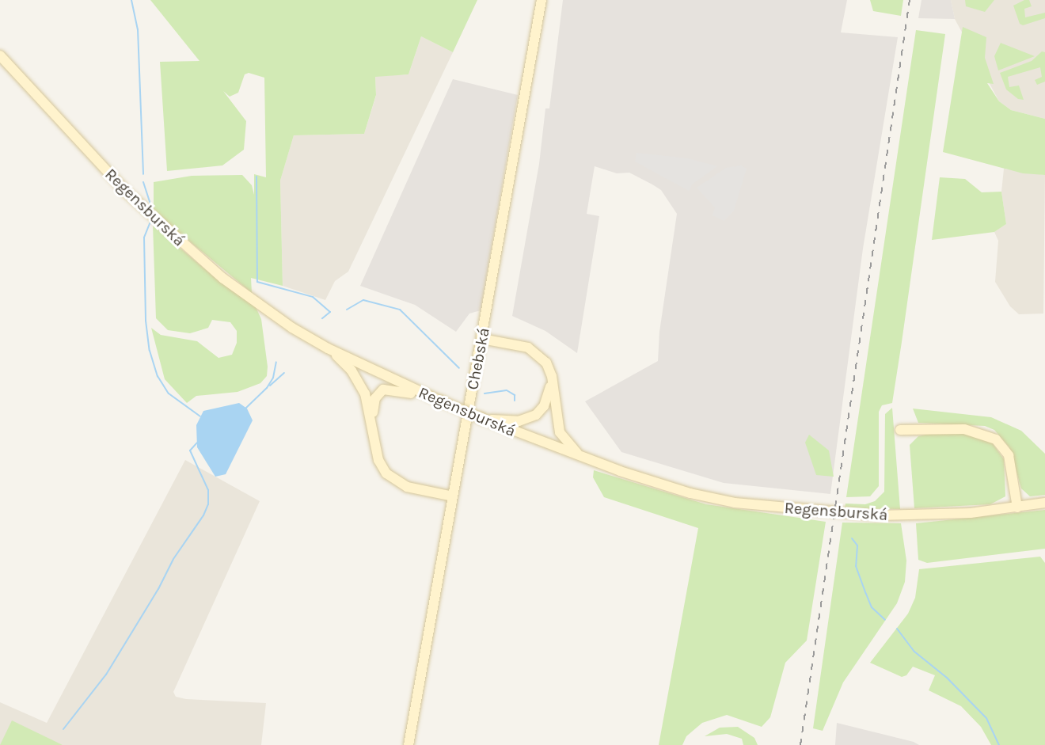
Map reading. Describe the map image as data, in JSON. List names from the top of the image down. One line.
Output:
{"streets":{"main road":["Regensburská","Chebská"]}}
